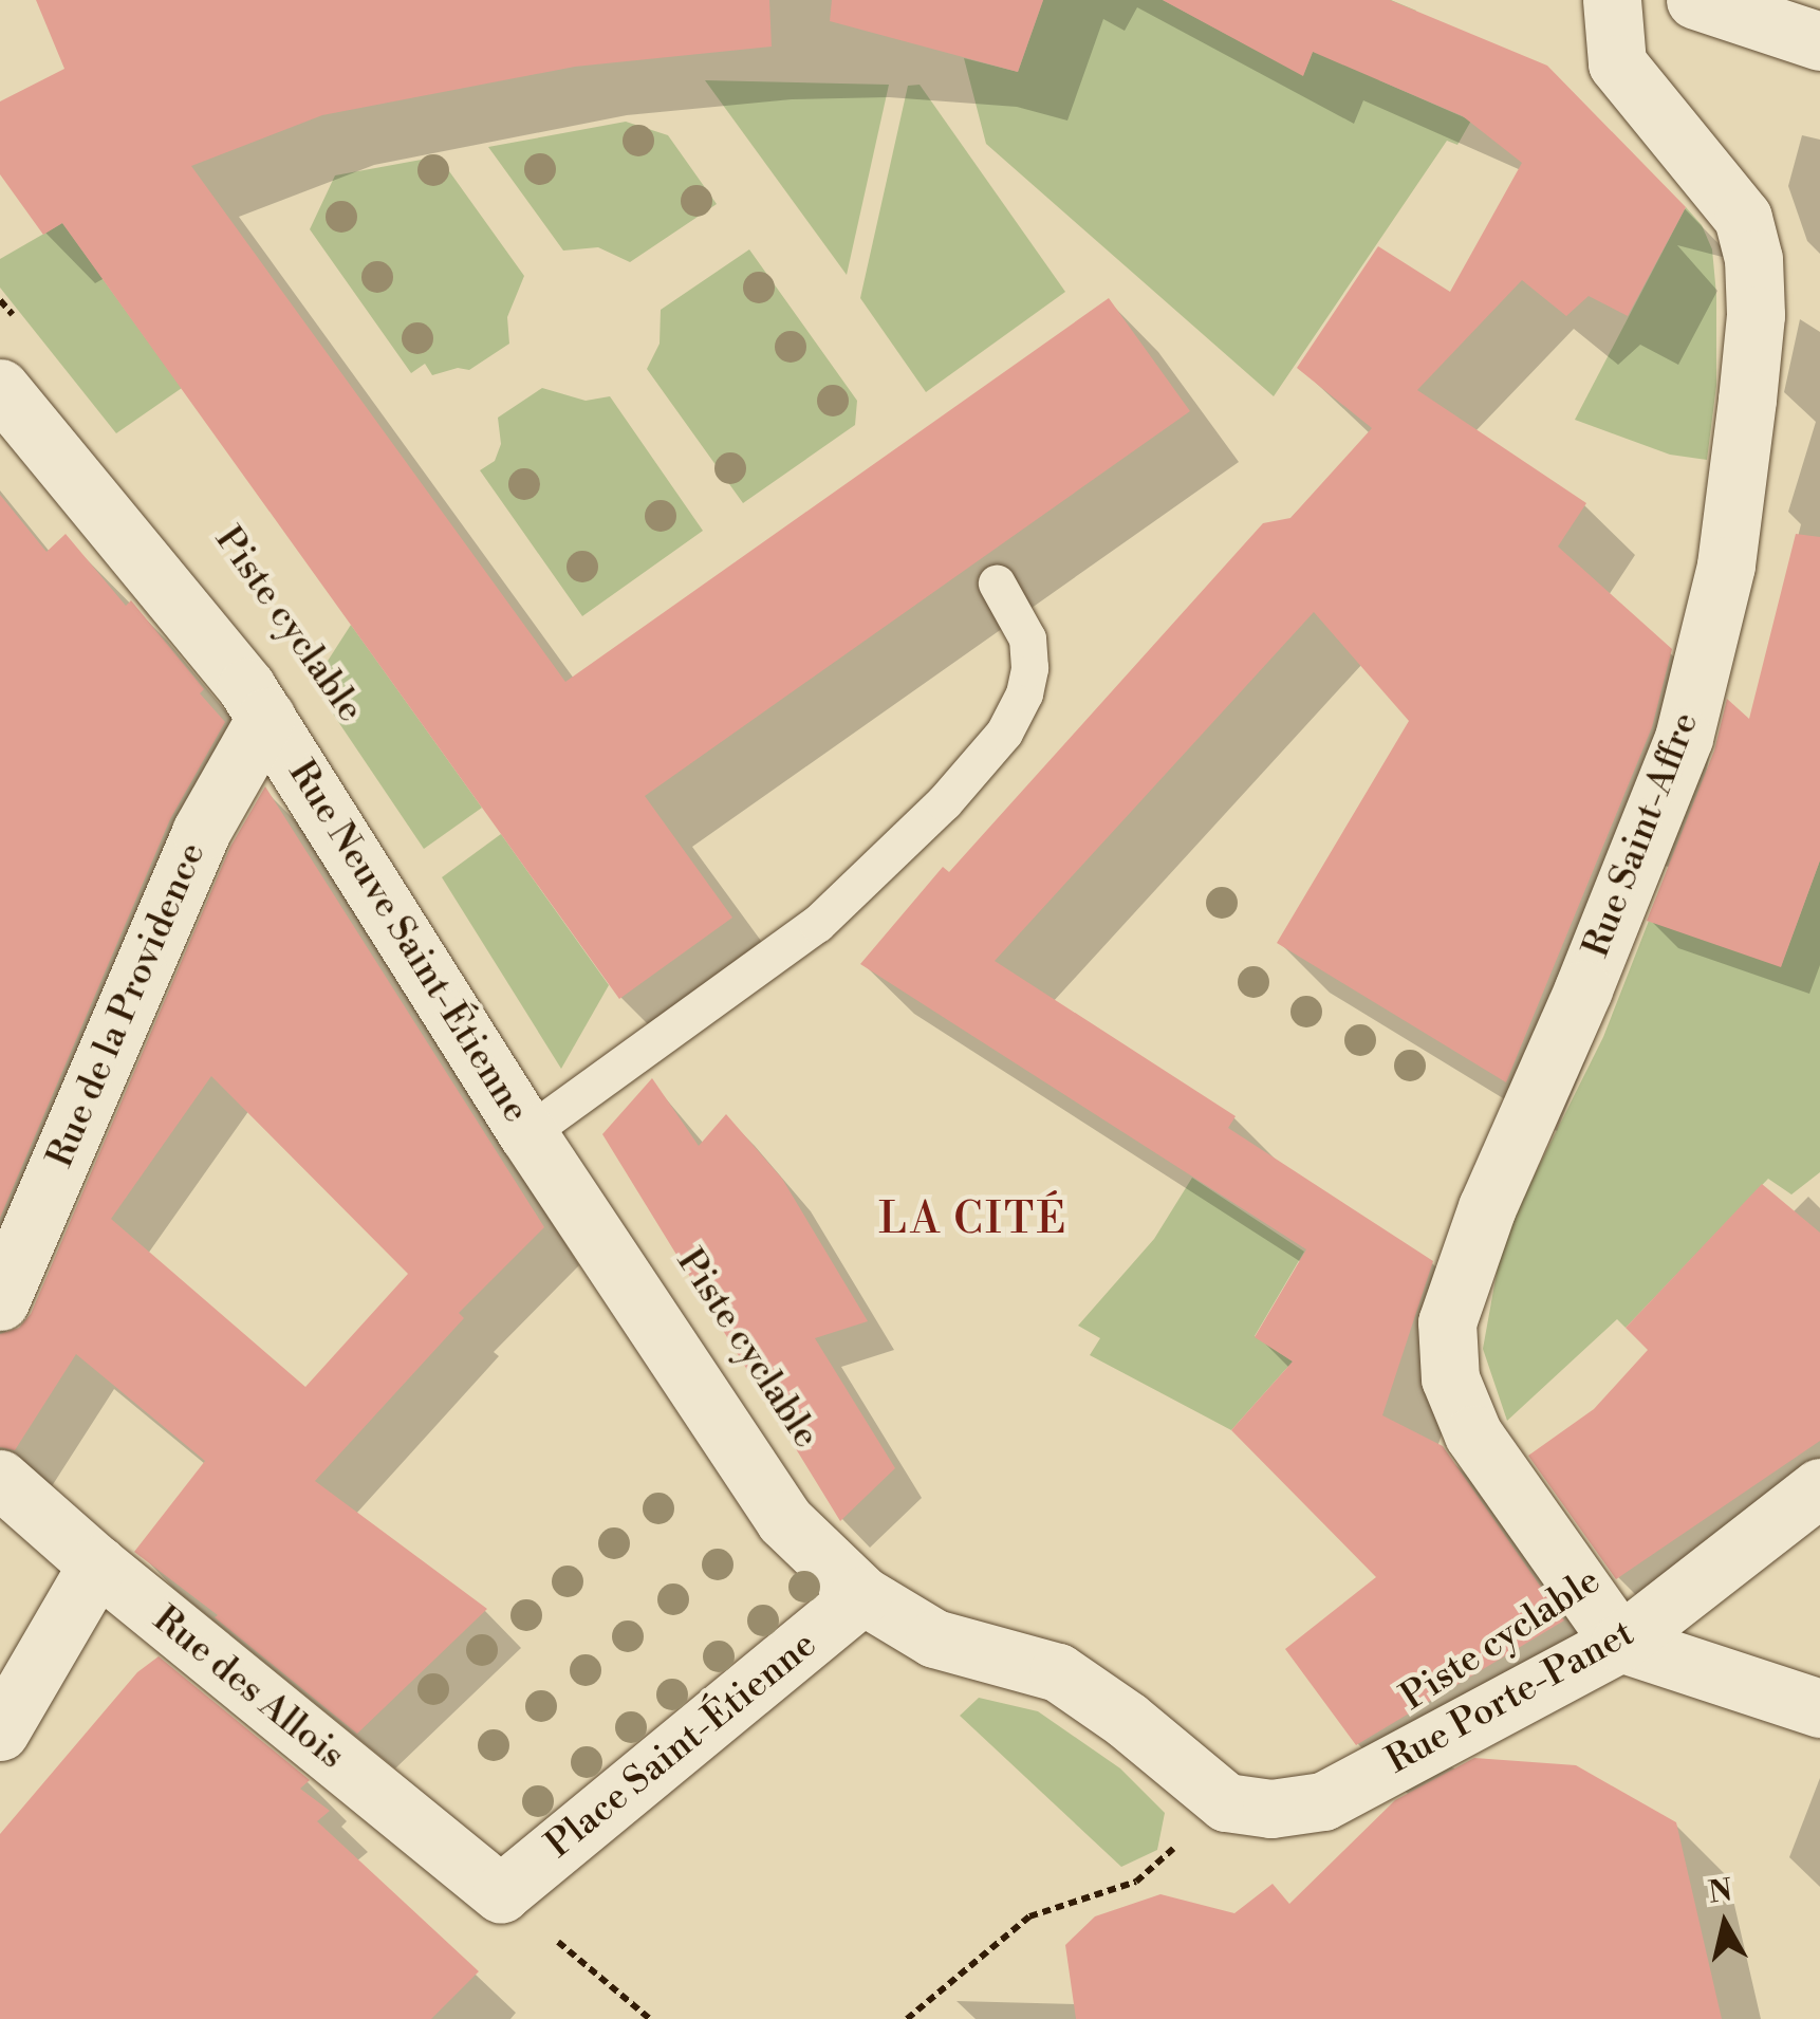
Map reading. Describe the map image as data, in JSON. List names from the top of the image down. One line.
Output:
{"streets":{"street":["Rue Saint-Affre","Rue Neuve Saint-Étienne","Rue de la Providence","Rue des Allois","Rue Porte-Panet","Place Saint-Étienne"]},"crossings":[["Rue Saint-Affre","Rue Porte-Panet"],["Rue Neuve Saint-Étienne","Rue de la Providence"],["Rue Neuve Saint-Étienne","Place Saint-Étienne"],["Rue des Allois","Place Saint-Étienne"]],"districts":["LA CITÉ"],"north":"top"}
